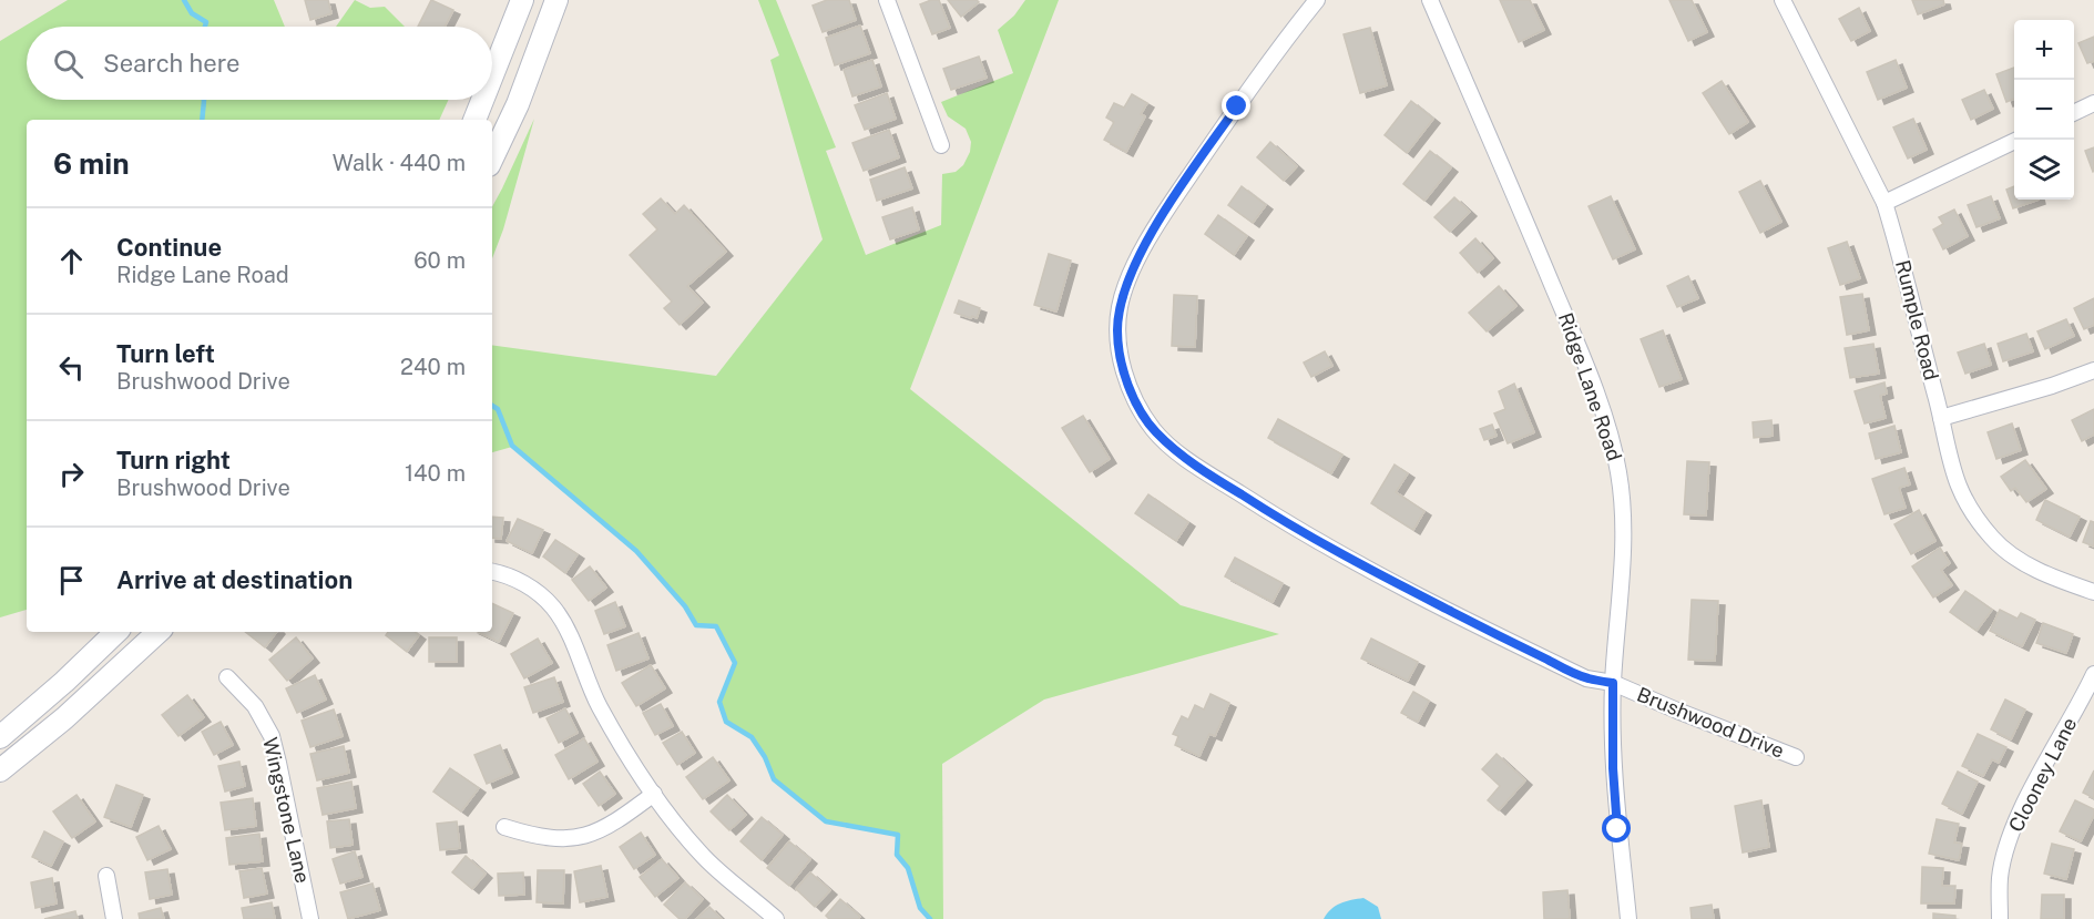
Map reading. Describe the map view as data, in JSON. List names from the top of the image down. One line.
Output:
{"streets":{"street":["Rumple Road","Ridge Lane Road","Brushwood Drive","Clooney Lane","Wingstone Lane"]},"crossings":[["Ridge Lane Road","Brushwood Drive"]],"page":{"map_buttons":["+","−"],"search":"Search here","heading":["6 min","Walk · 440 m"],"list":[["Continue","Ridge Lane Road","60 m"],["Turn left","Brushwood Drive","240 m"],["Turn right","Brushwood Drive","140 m"],"Arrive at destination"]}}
